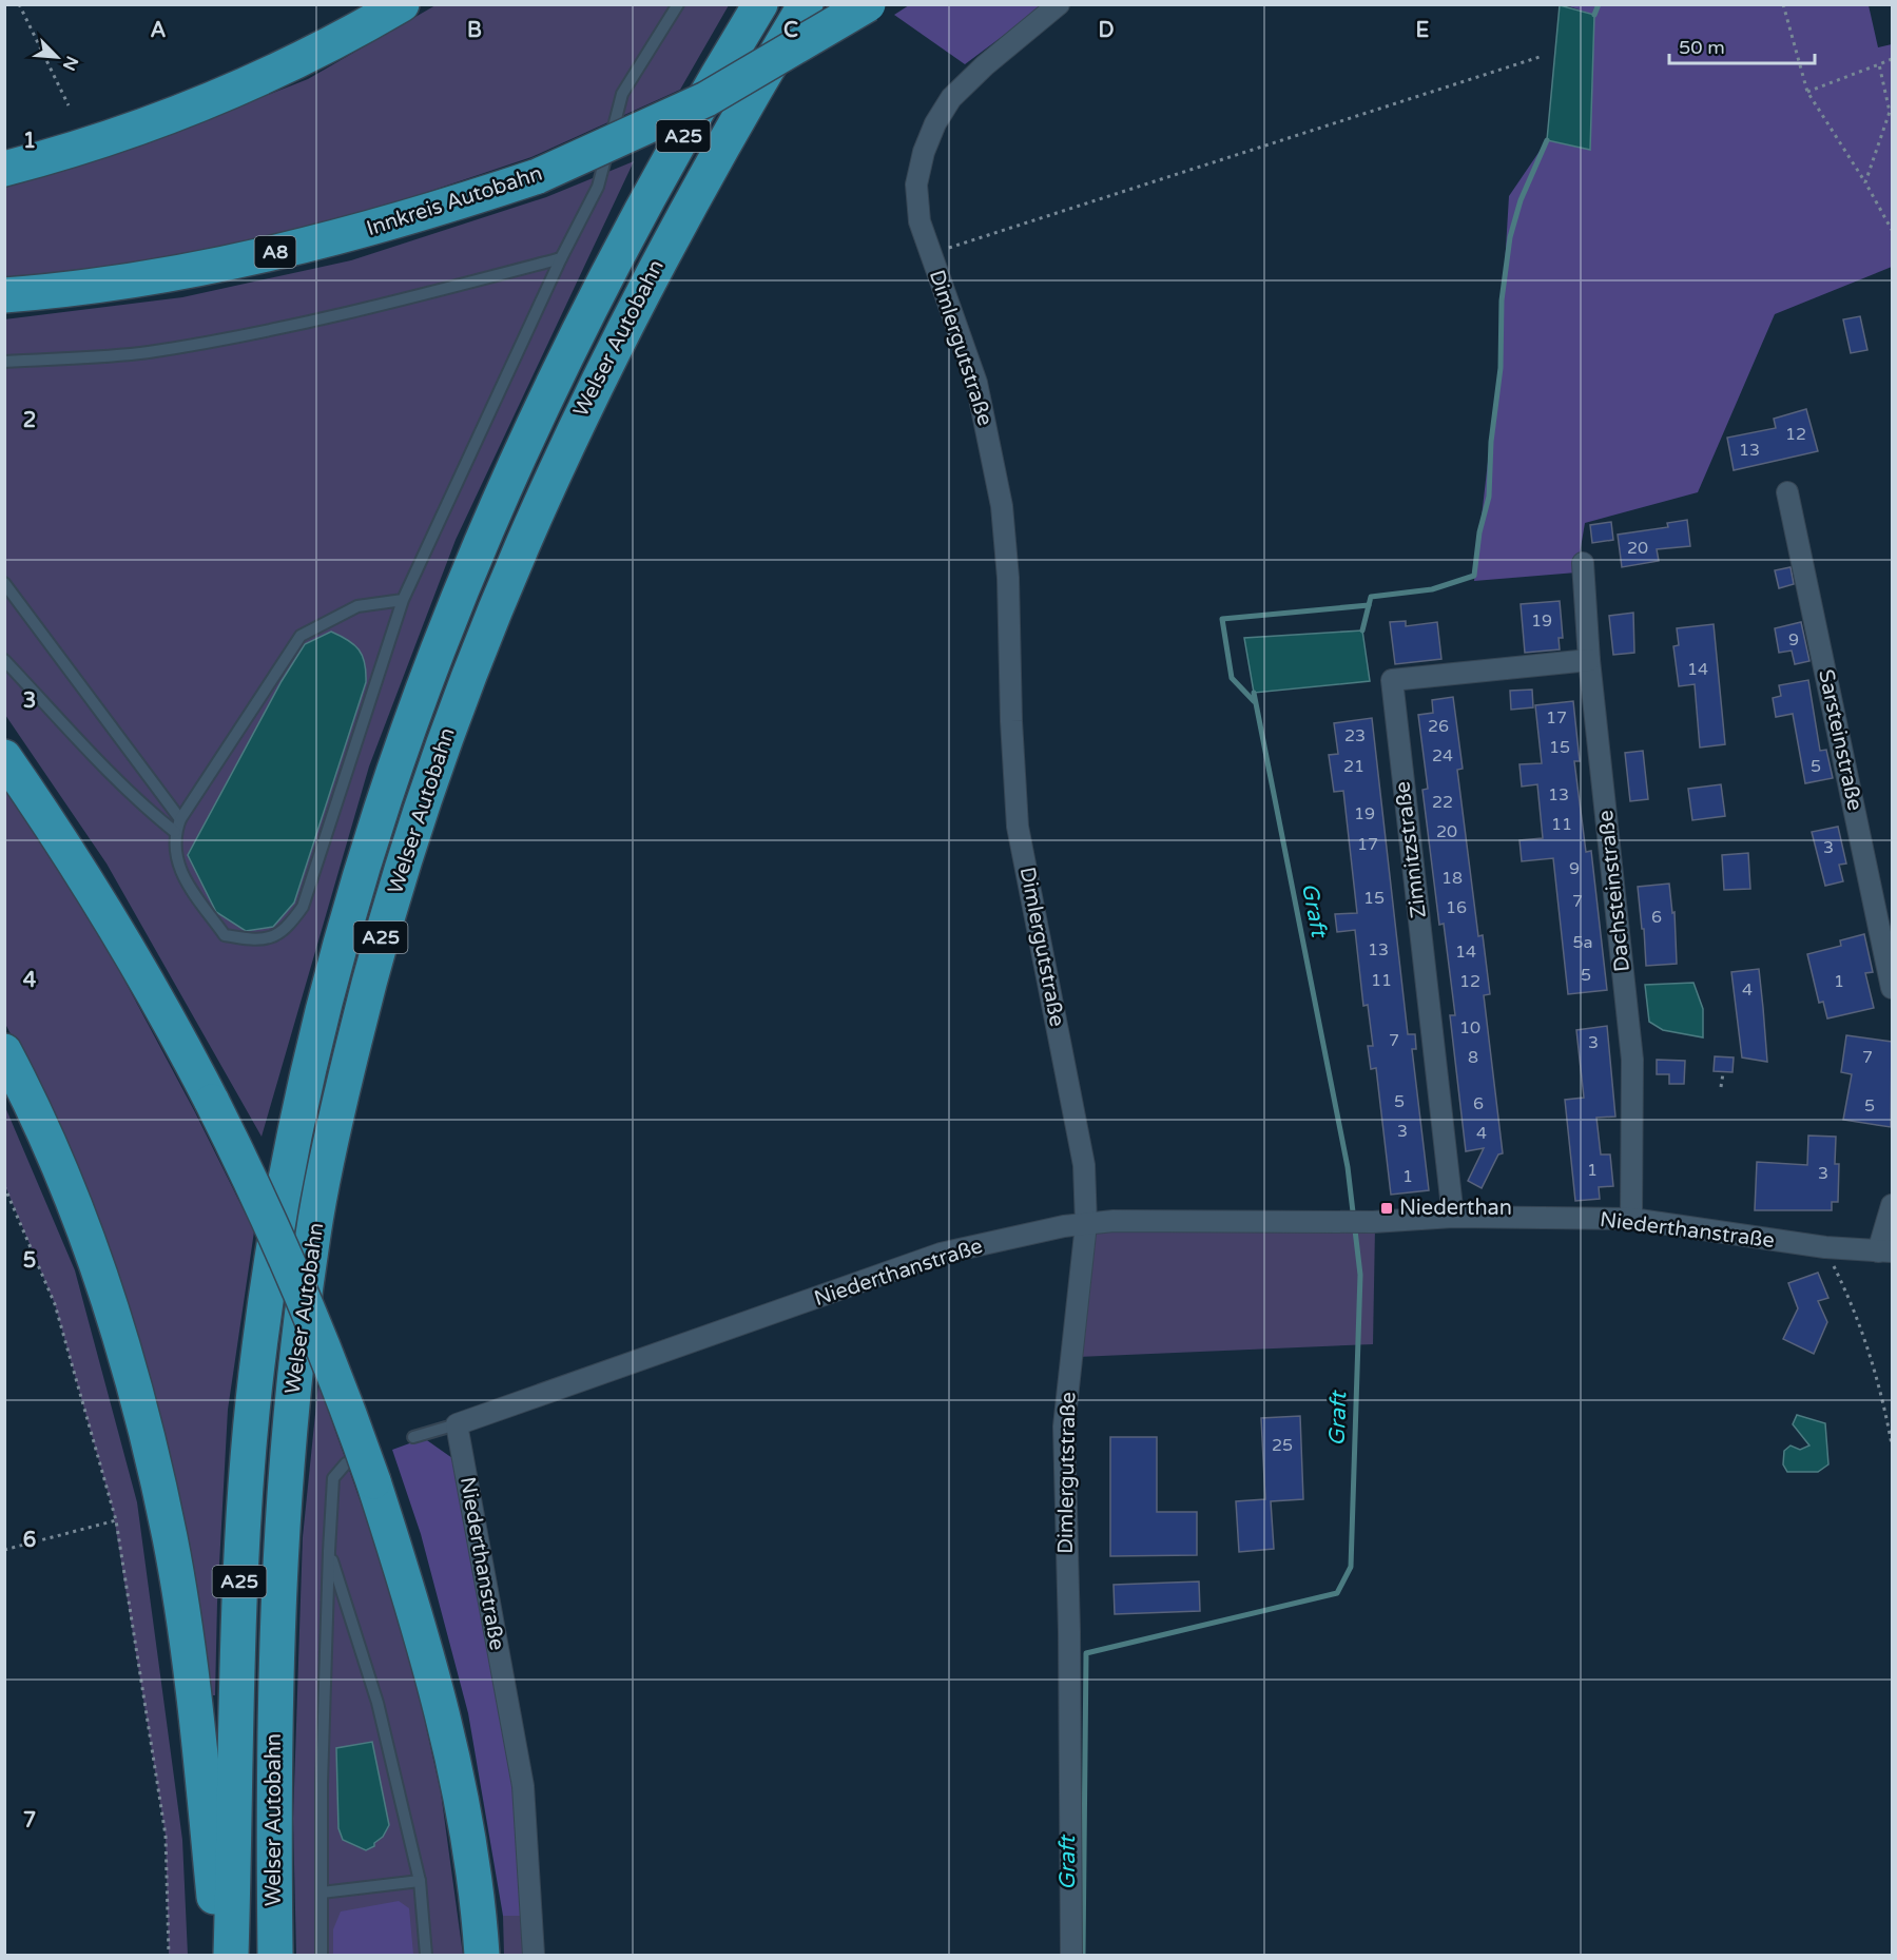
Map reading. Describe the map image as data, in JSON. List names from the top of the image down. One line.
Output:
{"streets":{"highway":["A25","Innkreis Autobahn","A8","Welser Autobahn"],"street":["Dimlergutstraße","Sarsteinstraße","Zimnitzstraße","Dachsteinstraße","Niederthanstraße"]},"crossings":[["Dimlergutstraße","Niederthanstraße"],["Zimnitzstraße","Dachsteinstraße"],["Zimnitzstraße","Niederthanstraße"],["Dachsteinstraße","Niederthanstraße"]],"water":["Graft"],"places":{"transit":["Niederthan"]},"house_numbers":["12","13","20","19","9","14","17","26","23","15","24","21","5","13","22","19","11","20","17","3","9","18","15","7","16","6","5a","13","14","5","11","12","1","4","10","7","3","8","7","5","6","5","3","4","1","3","1","25"],"scale_bar":"50 m","north":"bottom right","grid":{"columns":["A","B","C","D","E"],"rows":["1","2","3","4","5","6","7"]}}
